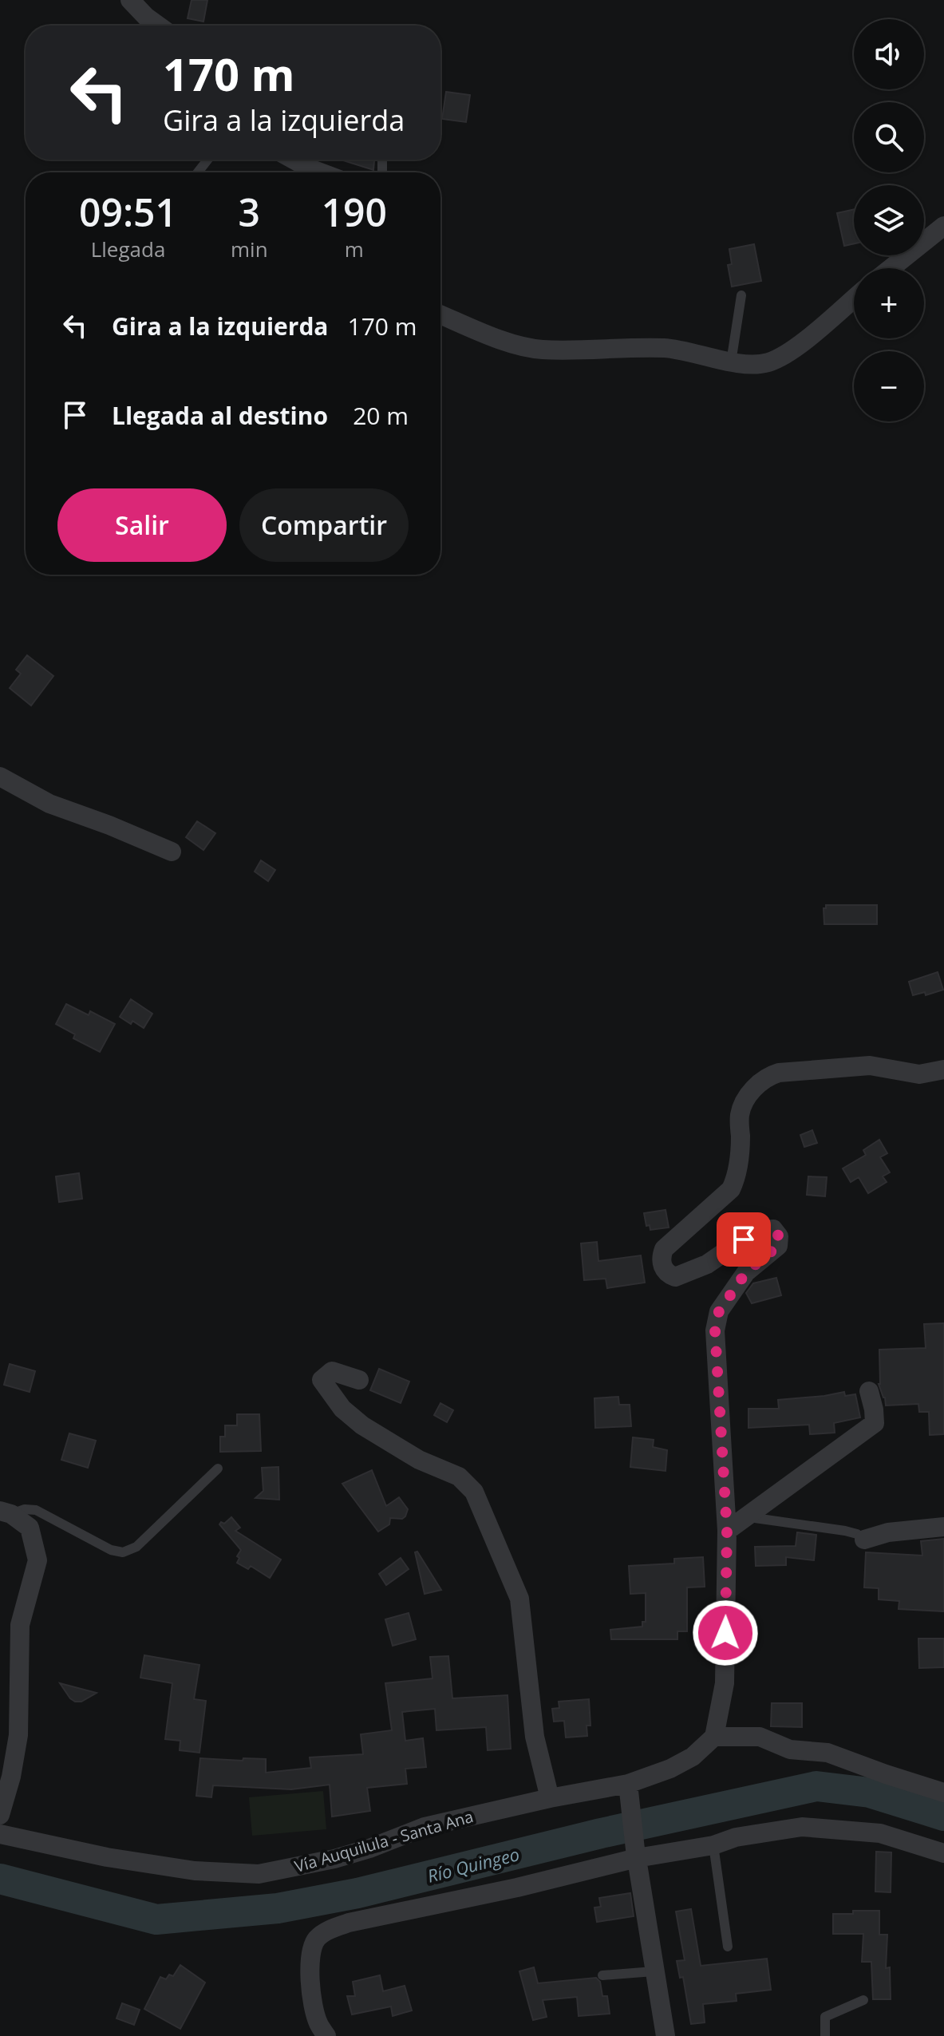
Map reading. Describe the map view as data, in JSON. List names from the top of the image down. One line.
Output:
{"streets":{"street":["Vía Auquilula - Santa Ana"]},"water":["Río Quingeo"],"page":{"map_buttons":["+","−"],"turn":["170 m","Gira a la izquierda"],"eta":["09:51","Llegada","3","min","190","m"],"list":[{"name":"Gira a la izquierda","value":"170 m"},{"name":"Llegada al destino","value":"20 m"}],"buttons":["Salir","Compartir"]}}
